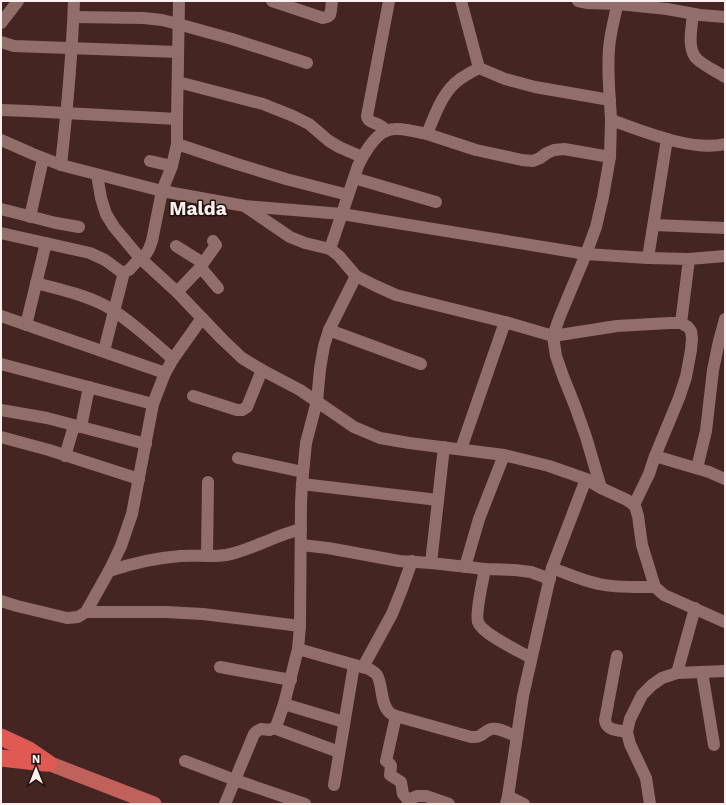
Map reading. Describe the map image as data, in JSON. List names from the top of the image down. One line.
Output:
{"districts":["Malda"],"north":"top"}
